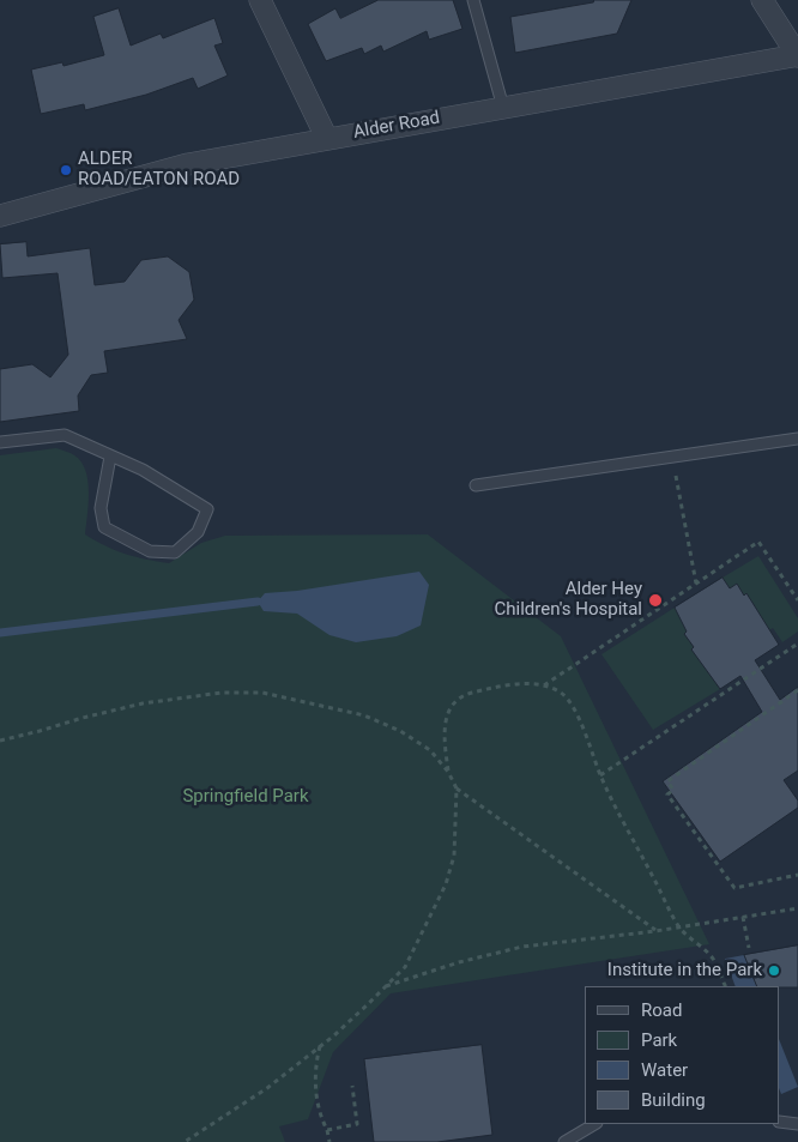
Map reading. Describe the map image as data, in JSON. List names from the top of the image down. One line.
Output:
{"streets":{"street":["Alder Road"]},"parks":["Springfield Park"],"places":["ALDER ROAD/EATON ROAD","Alder Hey Children's Hospital","Institute in the Park"],"legend":["Road","Park","Water","Building"]}
